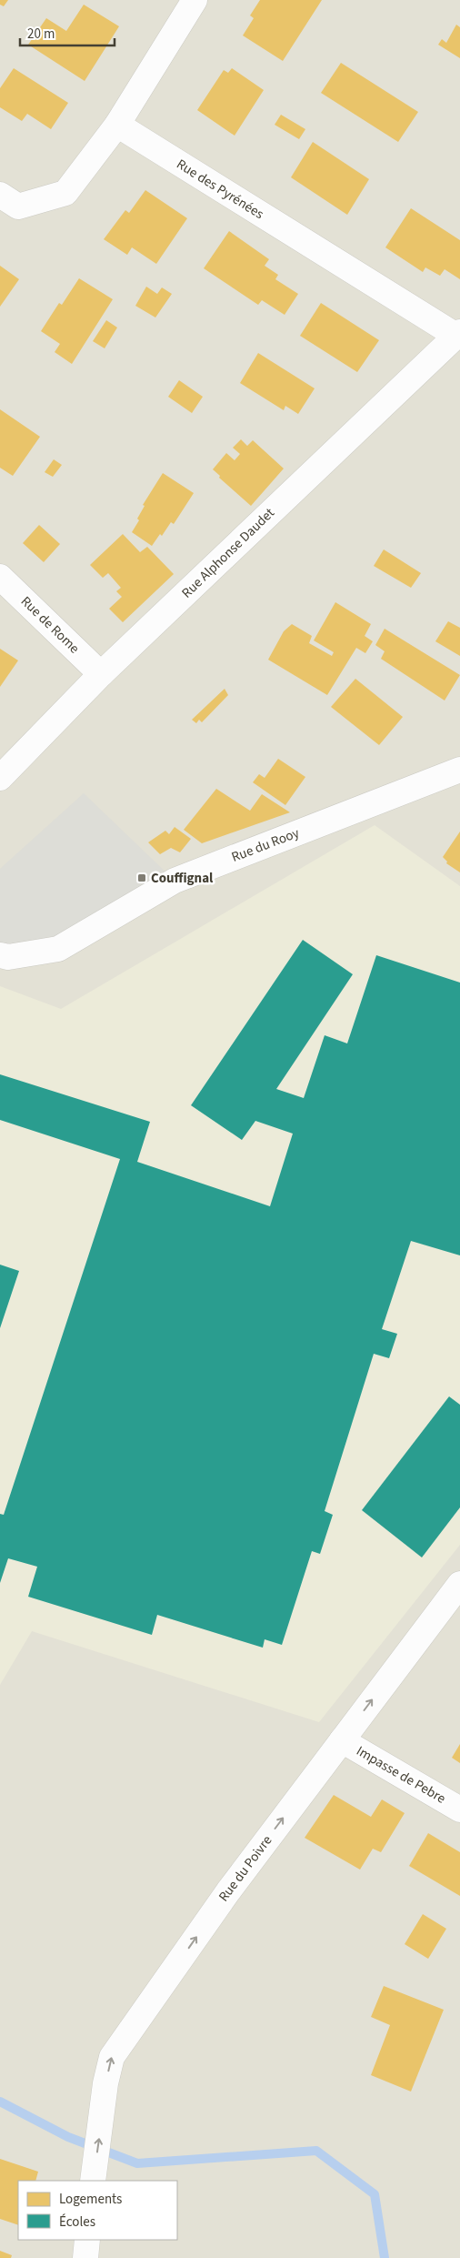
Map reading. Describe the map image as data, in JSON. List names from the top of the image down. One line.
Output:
{"streets":{"street":["Rue des Pyrénées","Rue Alphonse Daudet","Rue de Rome","Rue du Rooy","Impasse de Pebre","Rue du Poivre"]},"crossings":[["Rue des Pyrénées","Rue Alphonse Daudet"],["Rue Alphonse Daudet","Rue de Rome"],["Impasse de Pebre","Rue du Poivre"]],"one_way":["Rue du Poivre"],"places":{"transit":["Couffignal"]},"legend":["Logements","Écoles"],"scale_bar":"20 m"}
